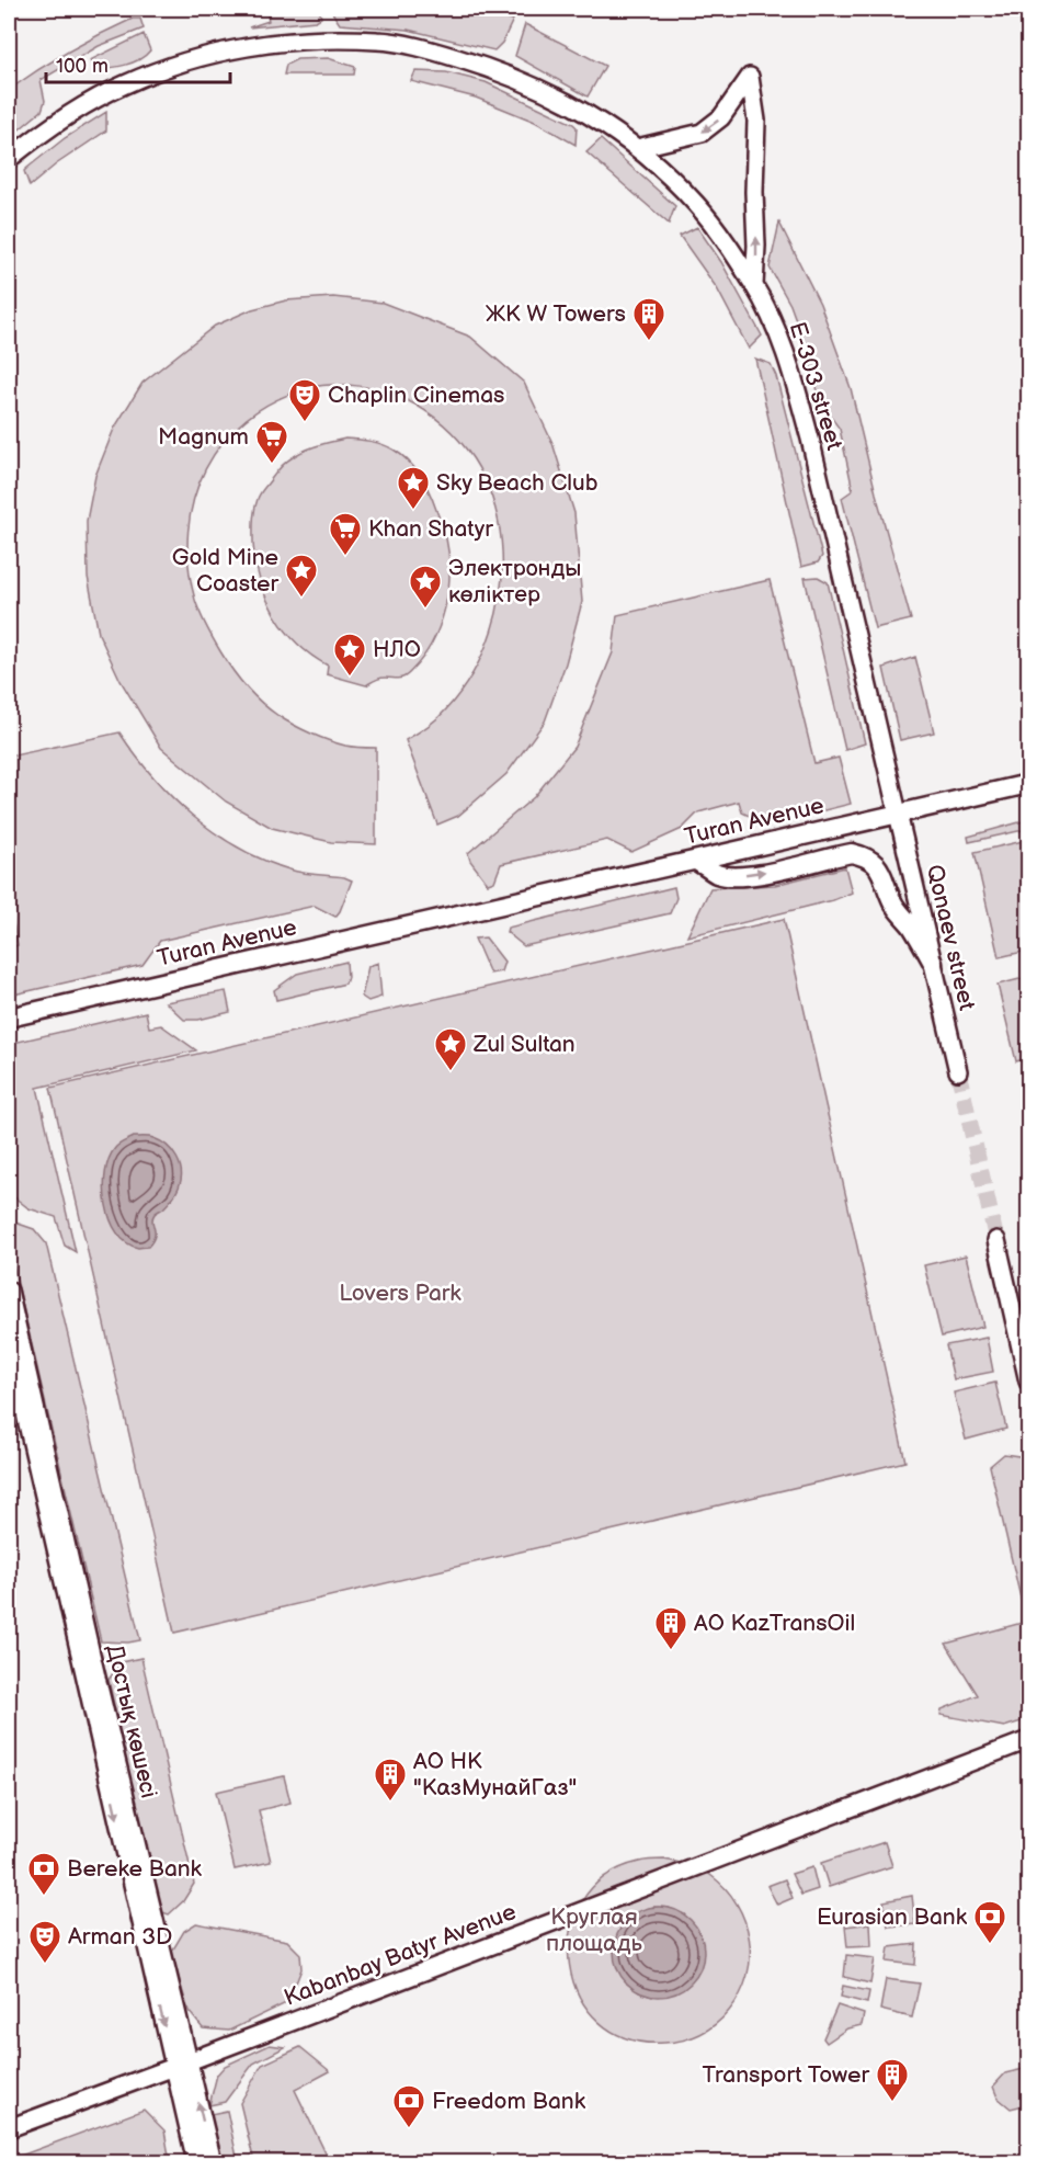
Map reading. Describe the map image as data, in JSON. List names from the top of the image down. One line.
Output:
{"streets":{"main road":["Turan Avenue"],"street":["Qonaev street","Достық көшесі","Kabanbay Batyr Avenue"]},"crossings":[["Turan Avenue","Qonaev street"],["Достық көшесі","Kabanbay Batyr Avenue"]],"parks":["Lovers Park","Круглая площадь"],"places":{"building":["ЖК W Towers","АО KazTransOil","АО НК \"КазМунайГаз\"","Transport Tower"],"theatre":["Chaplin Cinemas","Arman 3D"],"supermarket":["Magnum","Khan Shatyr"],"place":["Sky Beach Club","Gold Mine Coaster","Электронды көліктер","НЛО","Zul Sultan"],"bank":["Bereke Bank","Eurasian Bank","Freedom Bank"]},"scale_bar":"100 m"}
